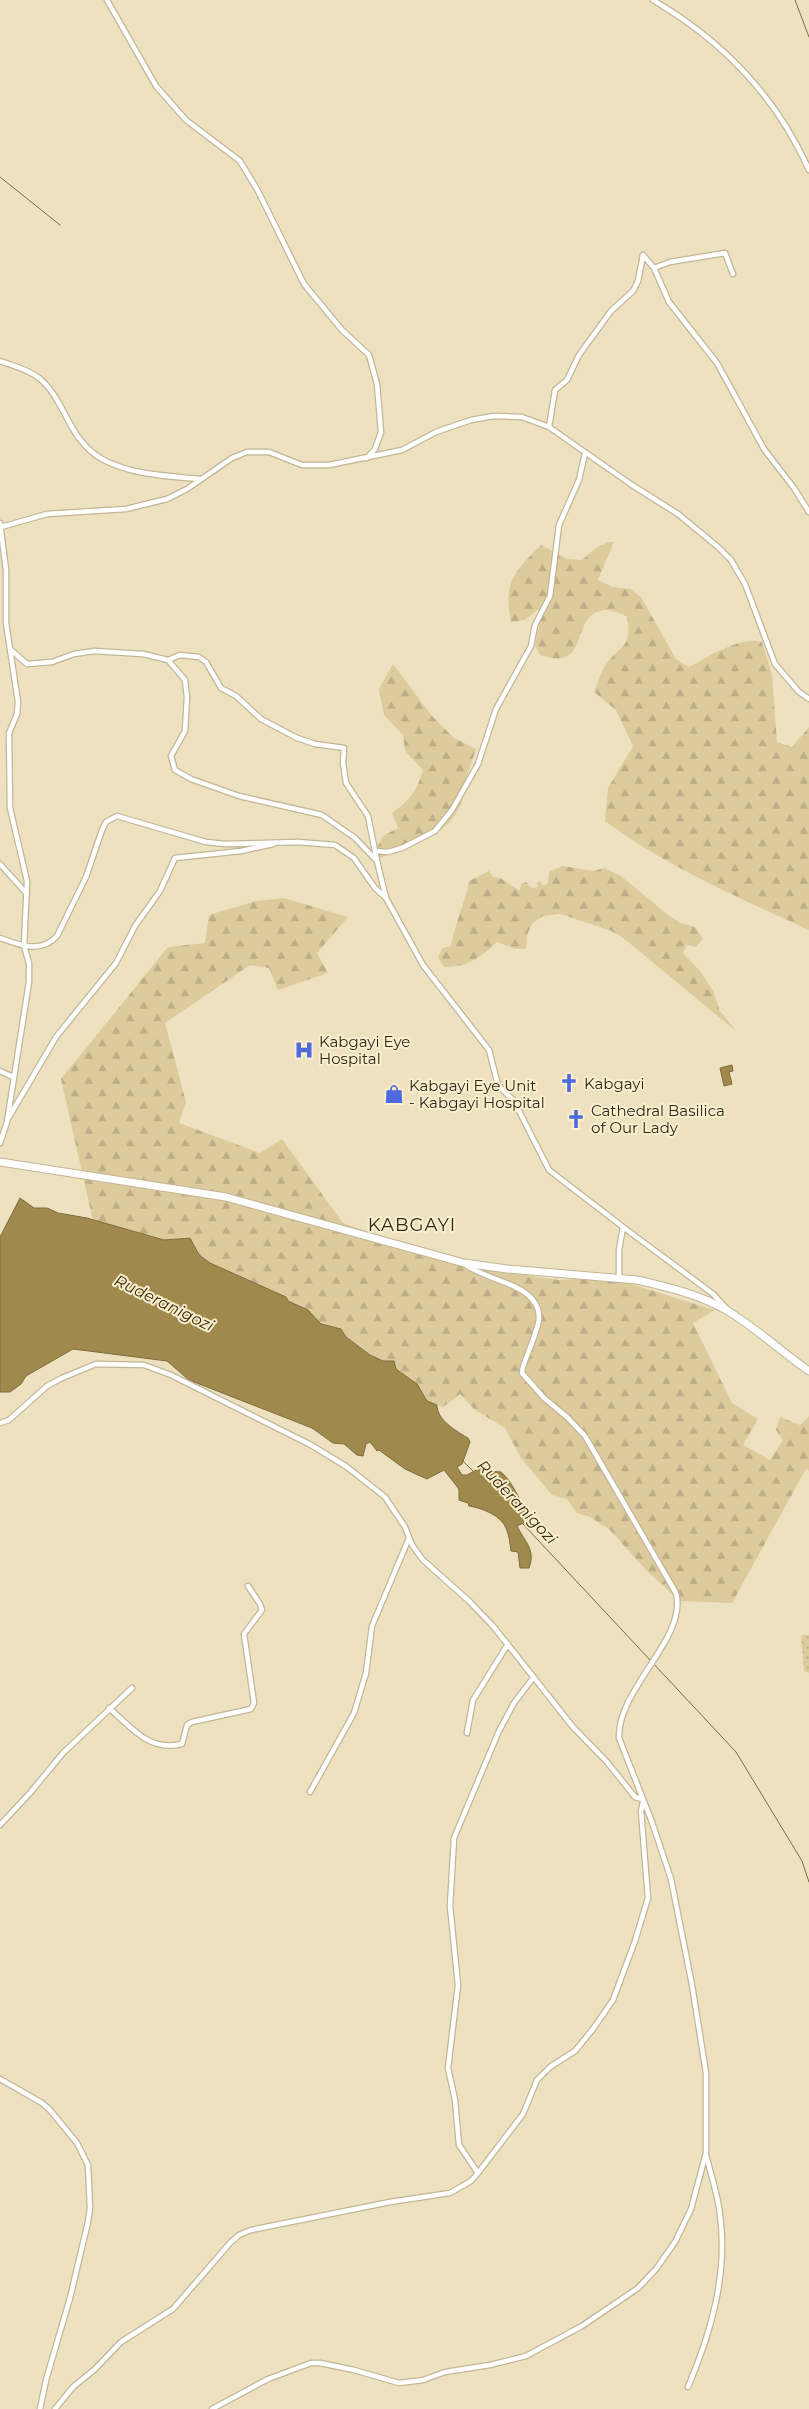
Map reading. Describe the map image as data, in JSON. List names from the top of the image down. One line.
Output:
{"districts":["KABGAYI"],"water":["Ruderanigozi"],"places":{"hospital":["Kabgayi Eye Hospital"],"church":["Kabgayi","Cathedral Basilica of Our Lady"],"shop":["Kabgayi Eye Unit - Kabgayi Hospital"]}}
